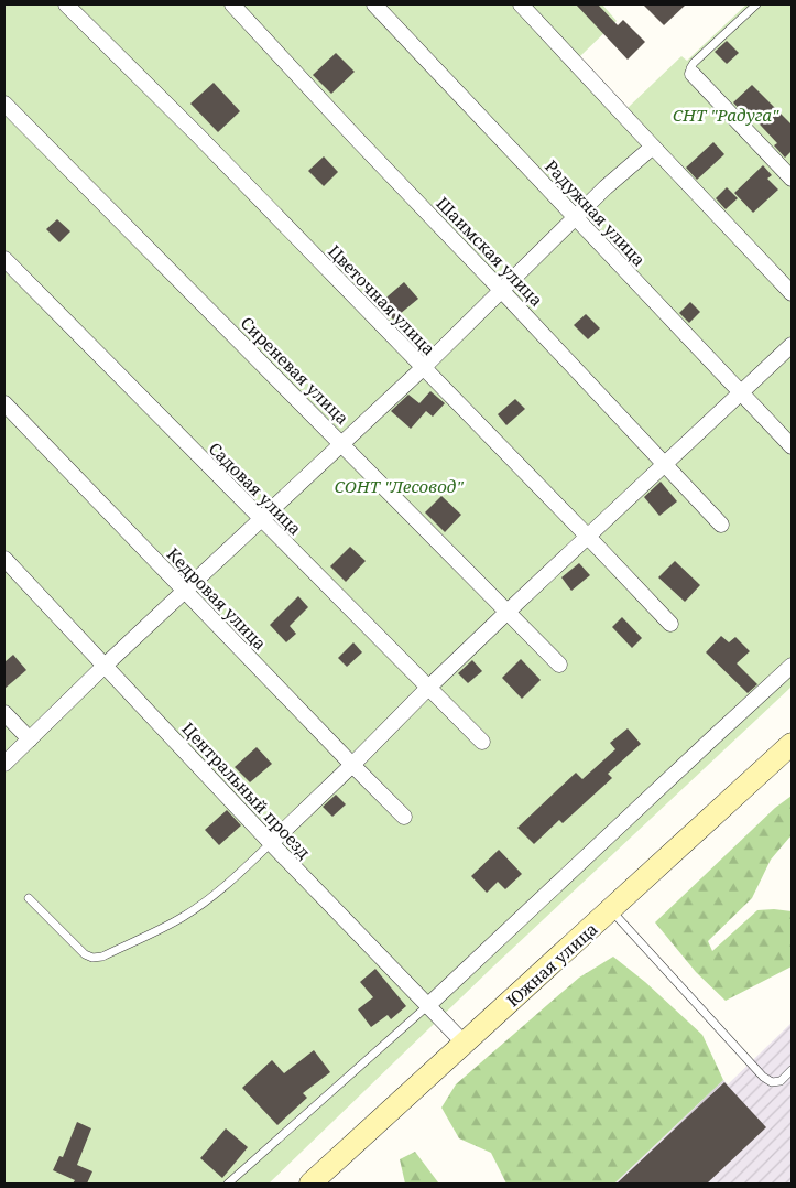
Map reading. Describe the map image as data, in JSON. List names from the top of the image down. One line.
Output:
{"streets":{"main road":["Южная улица"],"street":["Радужная улица","Шаимская улица","Цветочная улица","Сиреневая улица","Садовая улица","Кедровая улица","Центральный проезд"]},"crossings":[["Центральный проезд","Южная улица"]],"parks":["СНТ \"Радуга\"","СОНТ \"Лесовод\""]}
